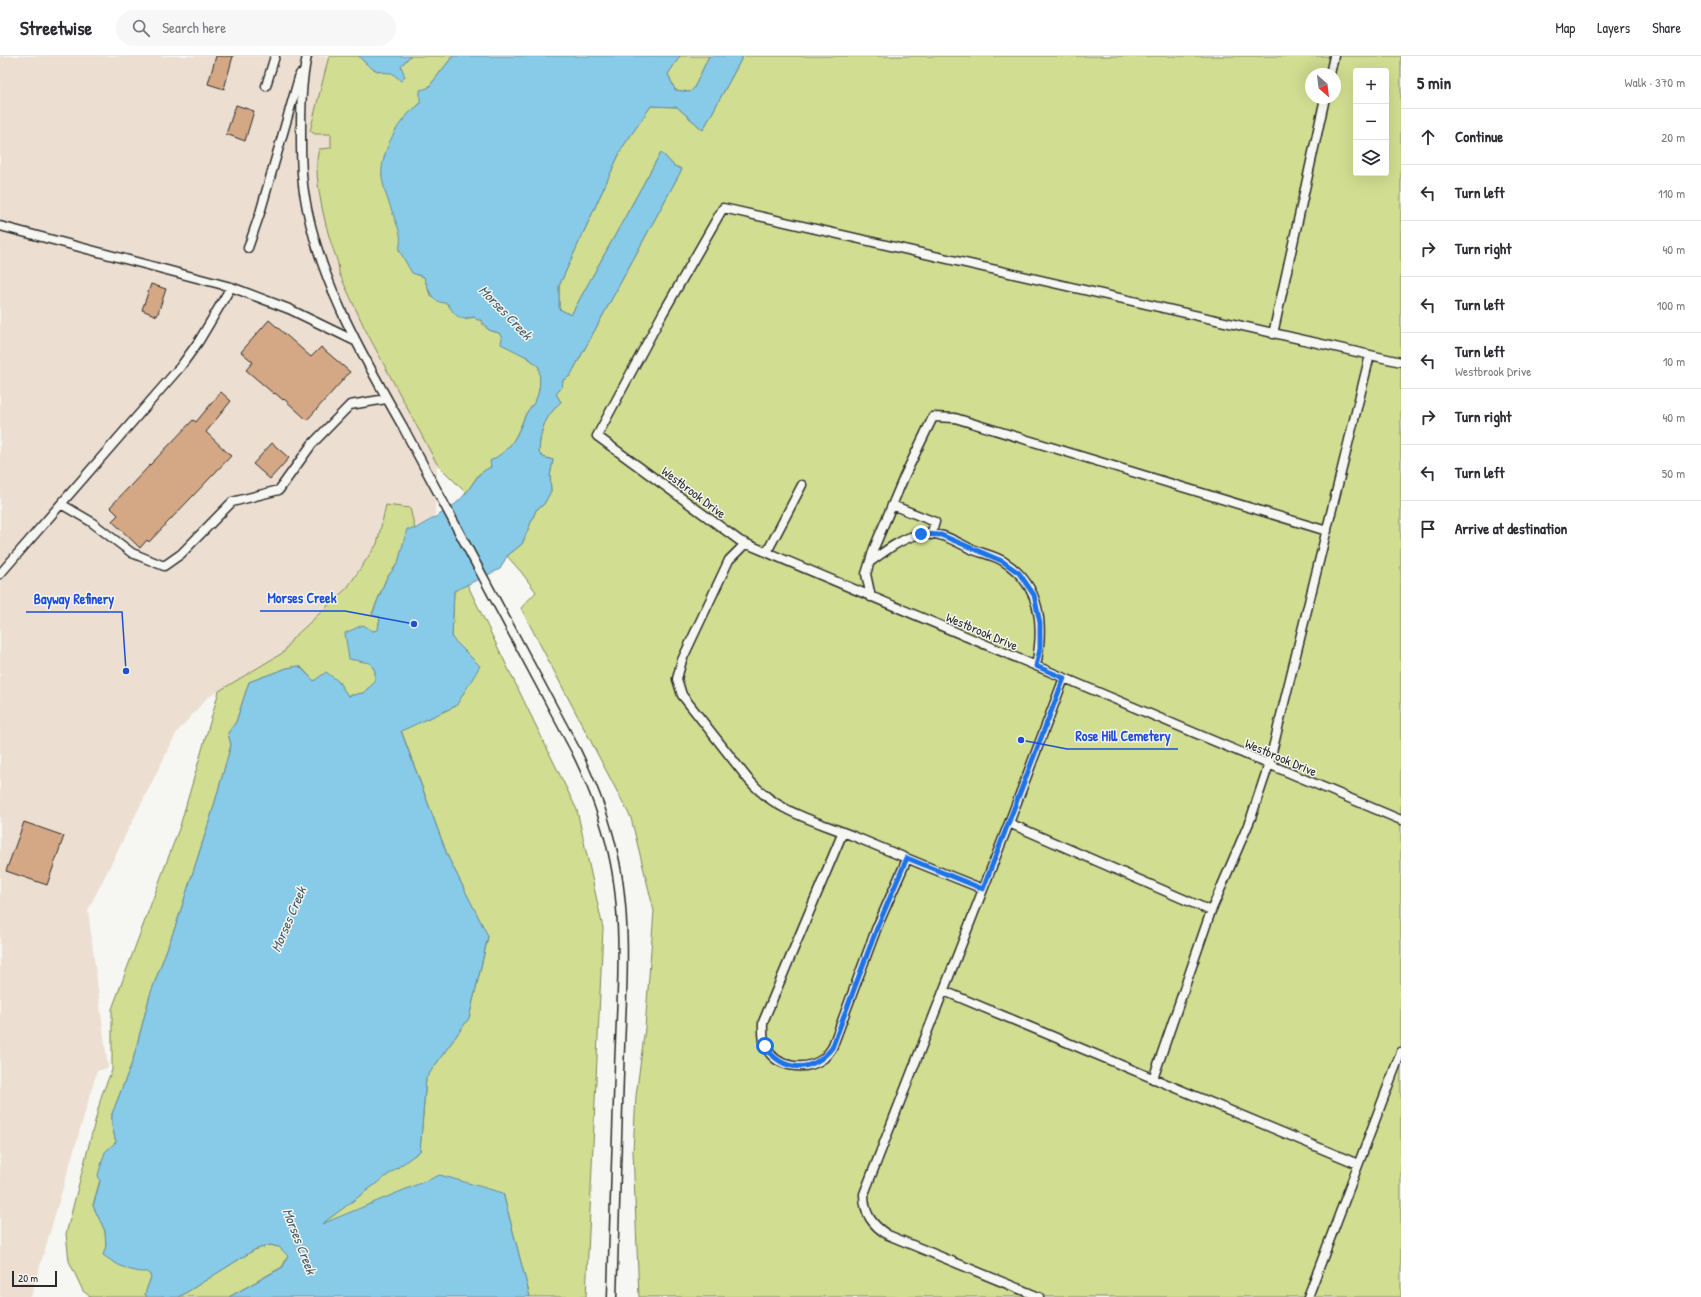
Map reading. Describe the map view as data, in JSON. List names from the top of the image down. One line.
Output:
{"streets":{"lane":["Westbrook Drive"]},"water":["Morses Creek"],"places":["Morses Creek","Bayway Refinery","Rose Hill Cemetery"],"scale_bar":"20 m","north":"bottom right","page":{"header":"Streetwise","search":"Search here","nav":["Map","Layers","Share"],"heading":["5 min","Walk · 370 m"],"map_buttons":["+","−"],"list":[["Continue","20 m"],["Turn left","110 m"],["Turn right","40 m"],["Turn left","100 m"],["Turn left","Westbrook Drive","10 m"],["Turn right","40 m"],["Turn left","50 m"],"Arrive at destination"],"scale":"20 m"}}
